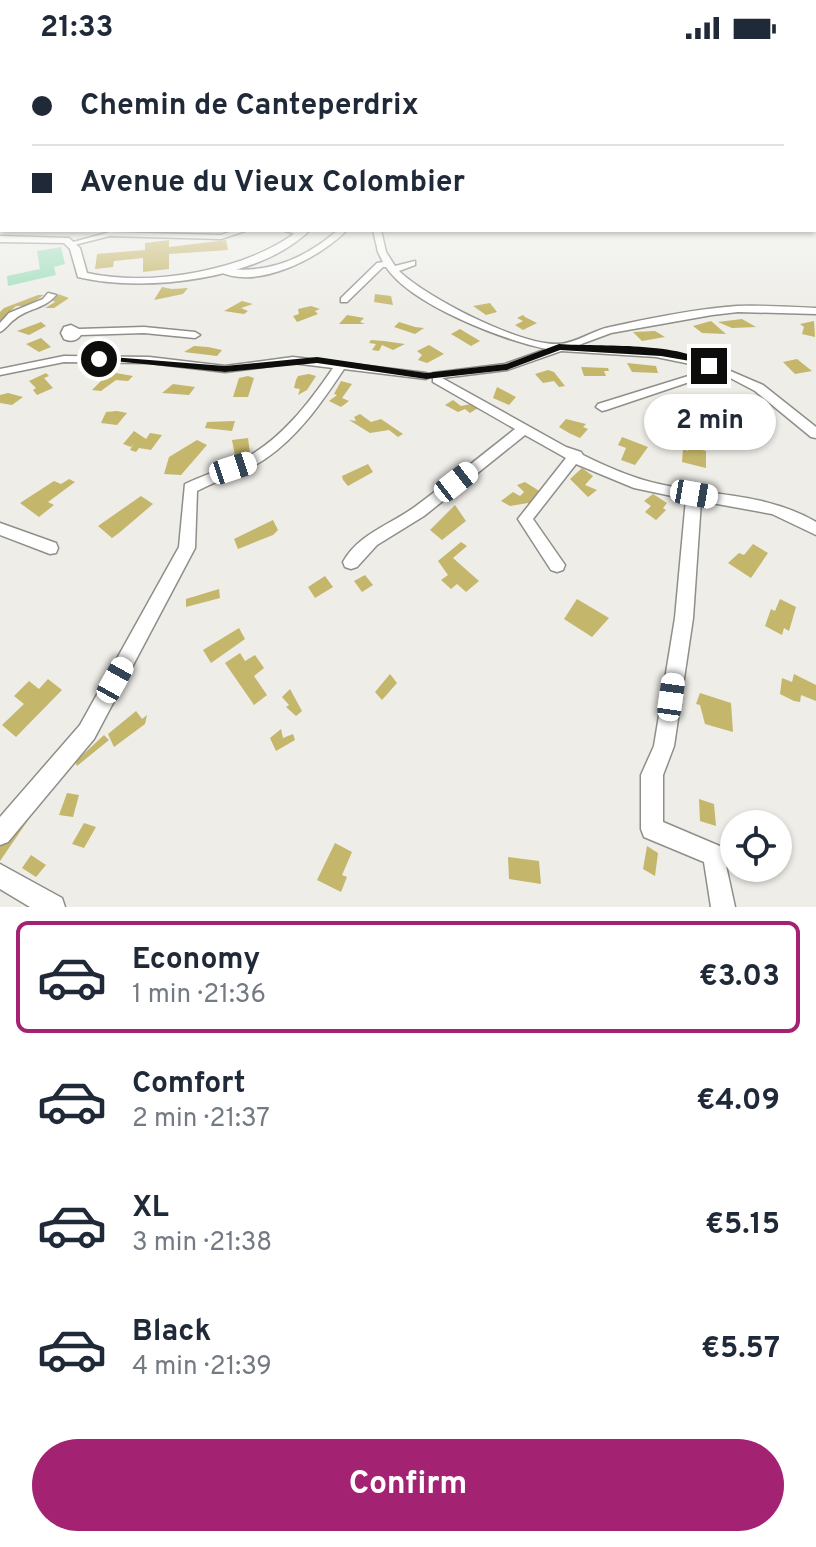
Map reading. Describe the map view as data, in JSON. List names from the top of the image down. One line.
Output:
{"page":{"status":"21:33","banner":["Chemin de Canteperdrix","Avenue du Vieux Colombier"],"bubble":"2 min","list":[{"name":"Economy","note":"1 min · 21:36","value":"€3.03"},{"name":"Comfort","note":"2 min · 21:37","value":"€4.09"},{"name":"XL","note":"3 min · 21:38","value":"€5.15"},{"name":"Black","note":"4 min · 21:39","value":"€5.57"}],"buttons":"Confirm"}}
